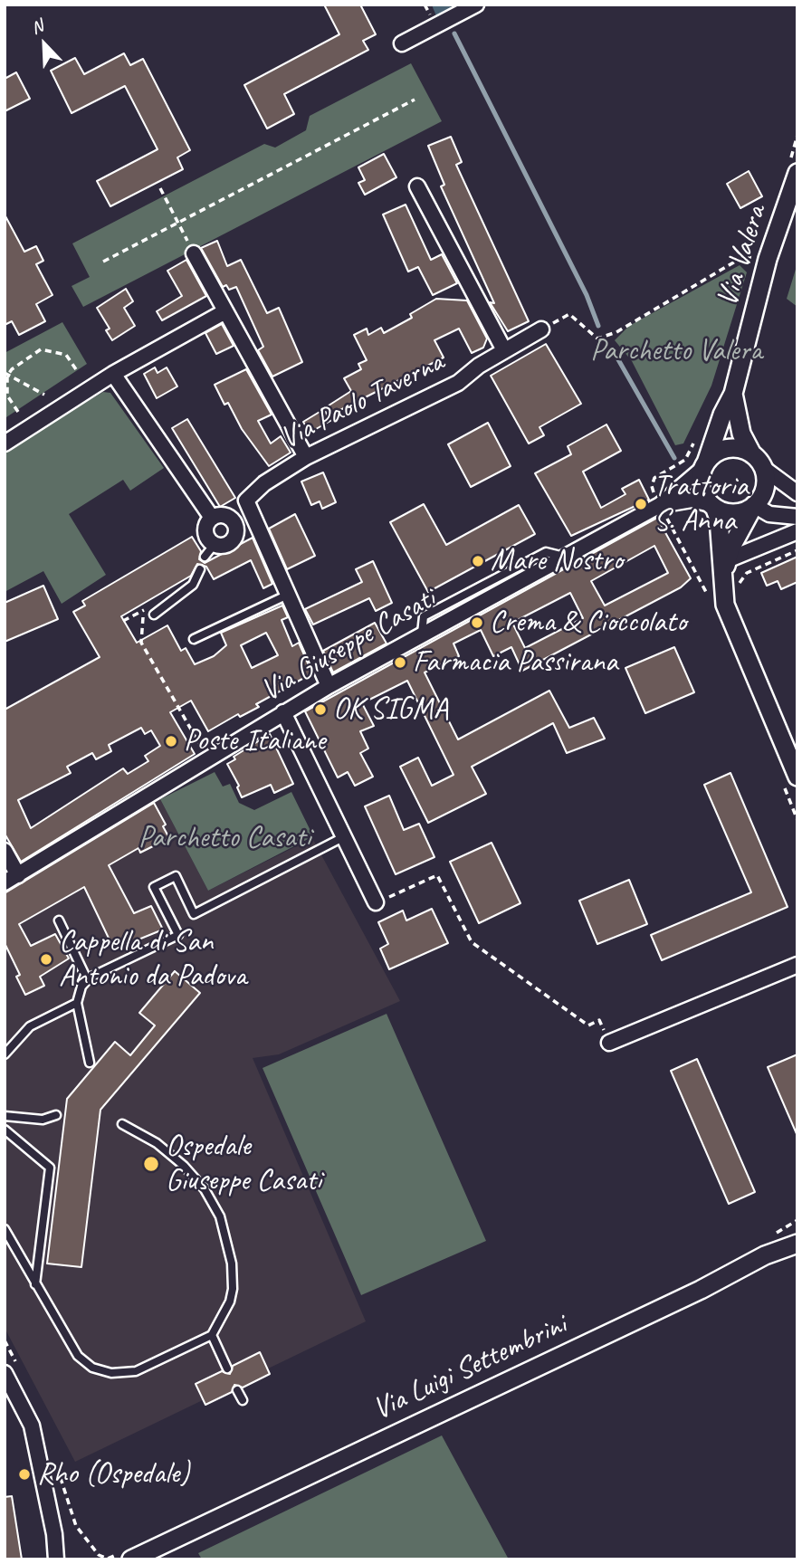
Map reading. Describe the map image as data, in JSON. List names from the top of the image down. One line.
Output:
{"streets":{"street":["Via Valera","Via Paolo Taverna","Via Giuseppe Casati","Via Luigi Settembrini"]},"crossings":[["Via Valera","Via Giuseppe Casati"]],"parks":["Parchetto Valera","Parchetto Casati"],"places":["Trattoria S. Anna","Mare Nostro","Crema & Cioccolato","Farmacia Passirana","OK SIGMA","Poste Italiane","Cappella di San Antonio da Padova","Ospedale Giuseppe Casati","Rho (Ospedale)"],"north":"top left"}
